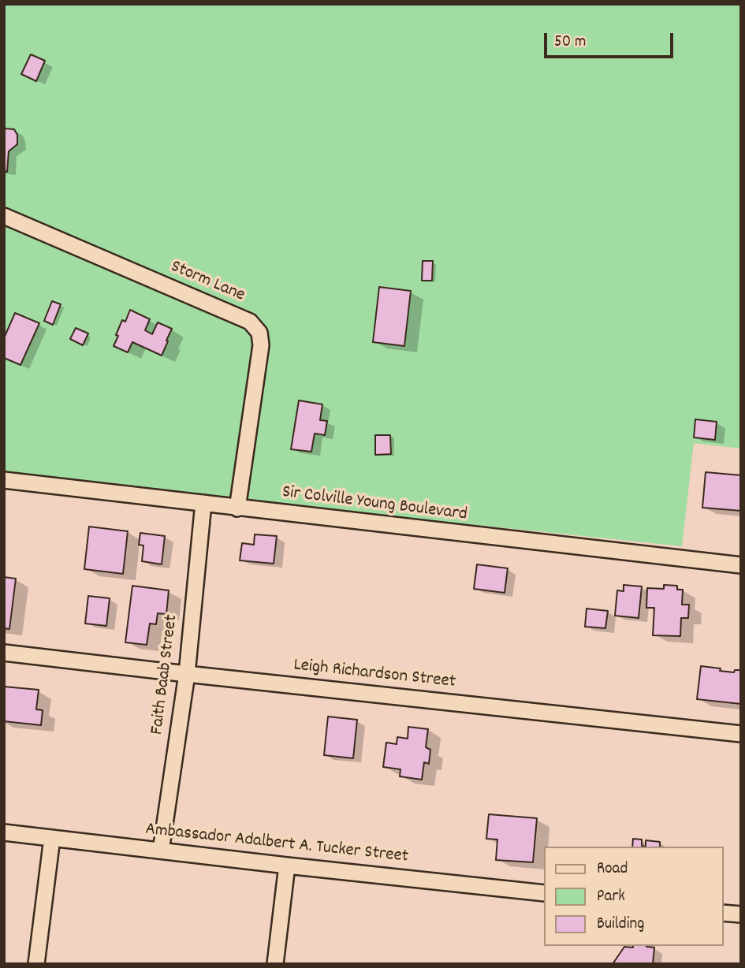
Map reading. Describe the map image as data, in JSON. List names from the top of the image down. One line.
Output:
{"streets":{"street":["Storm Lane","Sir Colville Young Boulevard","Faith Baab Street","Leigh Richardson Street","Ambassador Adalbert A. Tucker Street"]},"crossings":[["Storm Lane","Sir Colville Young Boulevard"],["Sir Colville Young Boulevard","Faith Baab Street"],["Faith Baab Street","Leigh Richardson Street"],["Faith Baab Street","Ambassador Adalbert A. Tucker Street"]],"legend":["Road","Park","Building"],"scale_bar":"50 m"}
